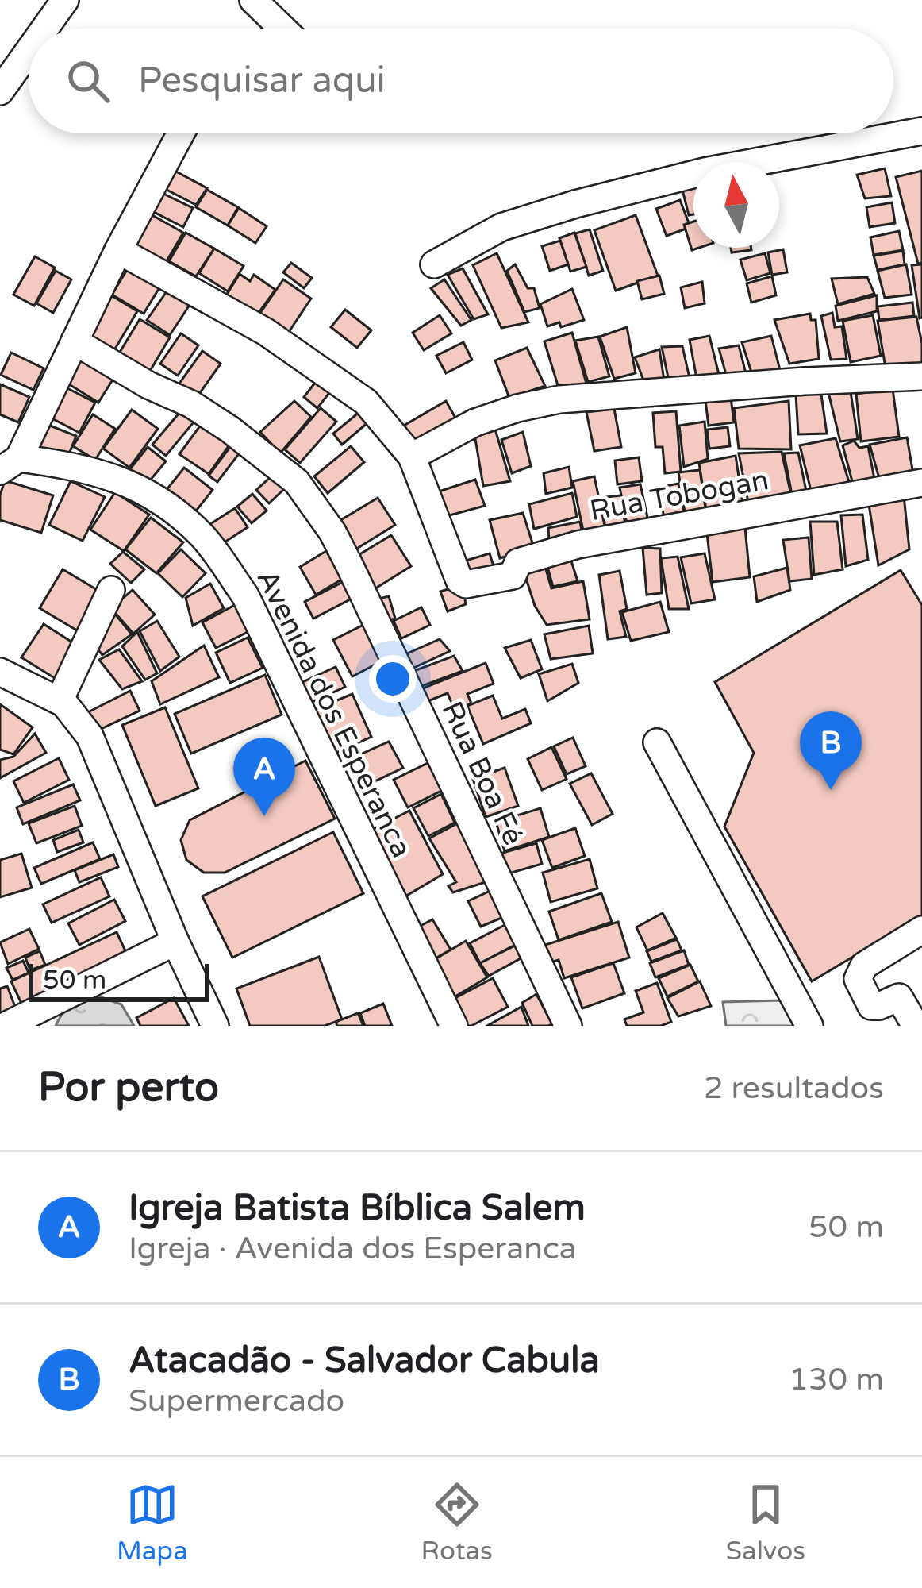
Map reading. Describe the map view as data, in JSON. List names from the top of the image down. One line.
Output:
{"streets":{"street":["Rua Tobogan","Avenida dos Esperanca","Rua Boa Fé"]},"scale_bar":"50 m","north":"top","page":{"search":"Pesquisar aqui","pins":["B","A"],"scale":"50 m","heading":["Por perto","2 resultados"],"list":[{"mark":"A","name":"Igreja Batista Bíblica Salem","note":"Igreja · Avenida dos Esperanca","value":"50 m"},{"mark":"B","name":"Atacadão - Salvador Cabula","note":"Supermercado","value":"130 m"}],"nav":["Mapa","Rotas","Salvos"]}}
